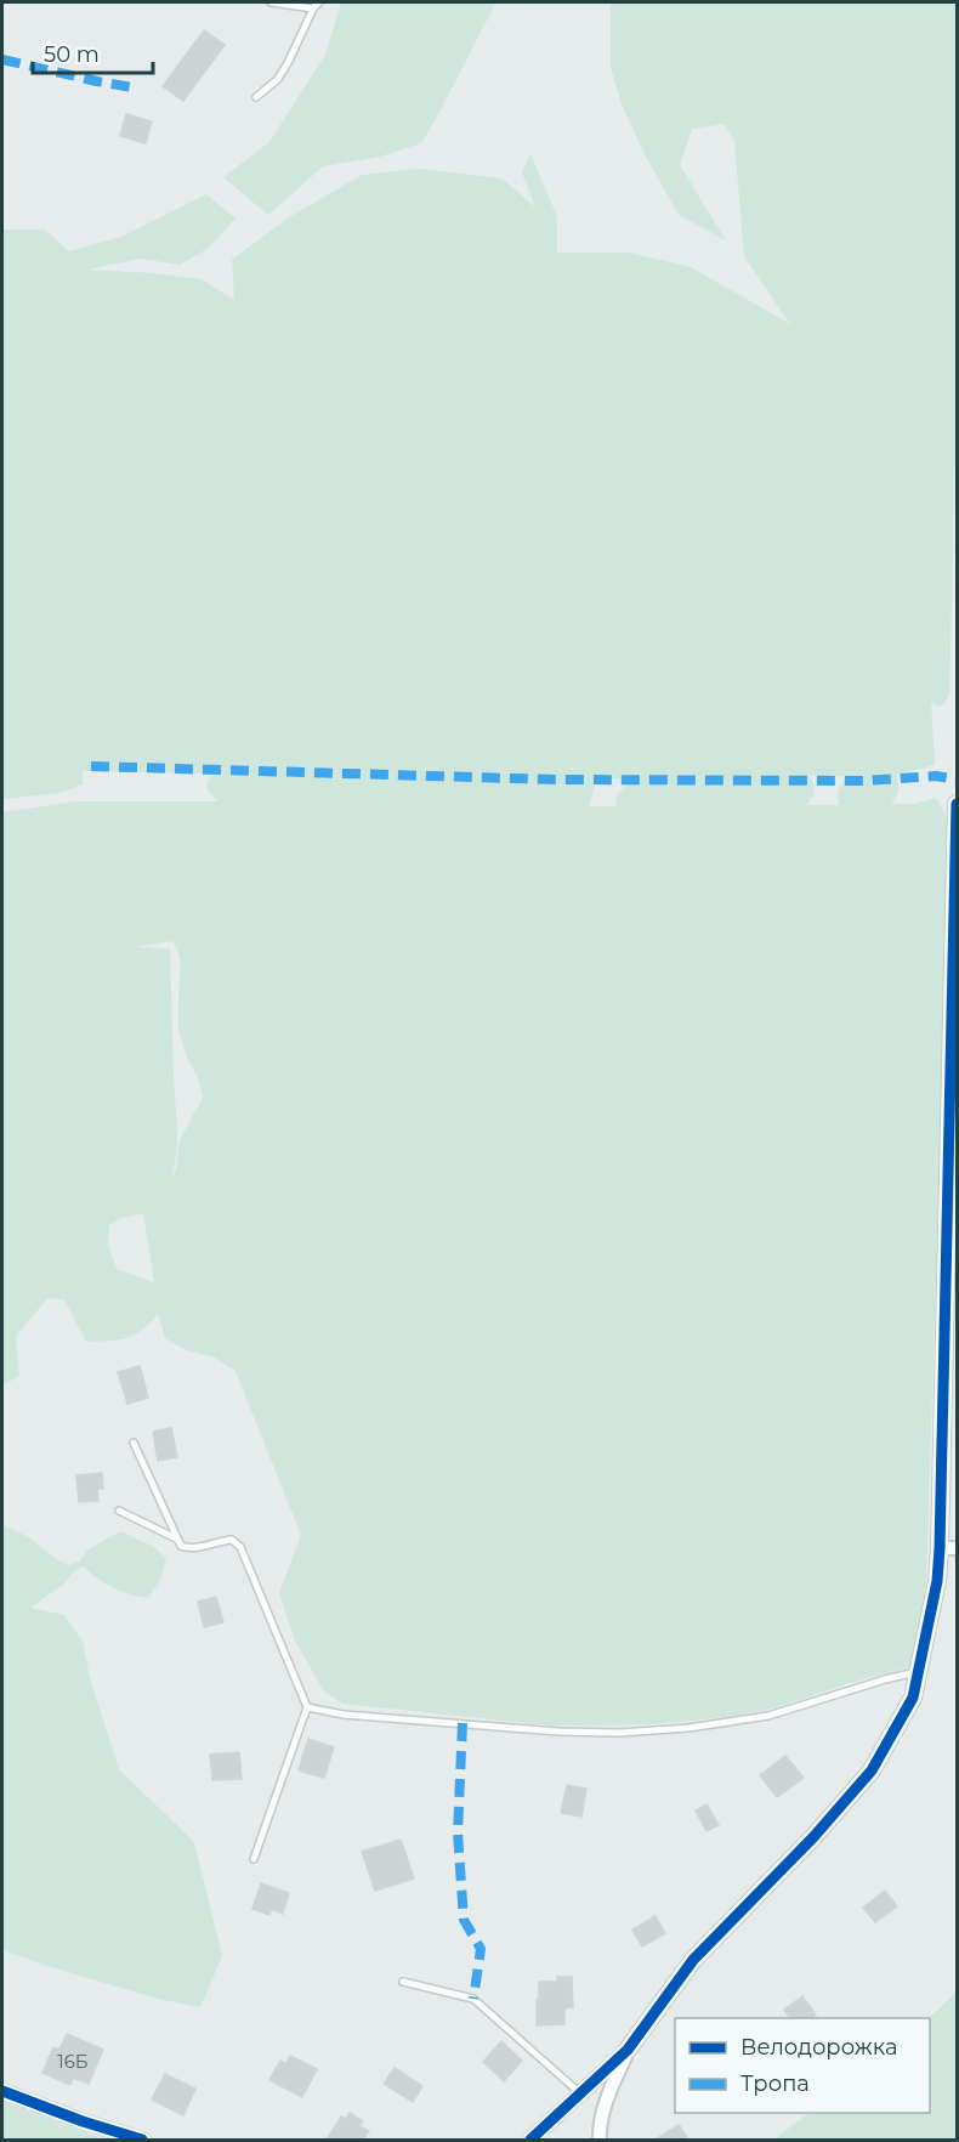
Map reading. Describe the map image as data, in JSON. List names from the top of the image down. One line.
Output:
{"house_numbers":["16Б"],"legend":["Велодорожка","Тропа"],"scale_bar":"50 m"}
